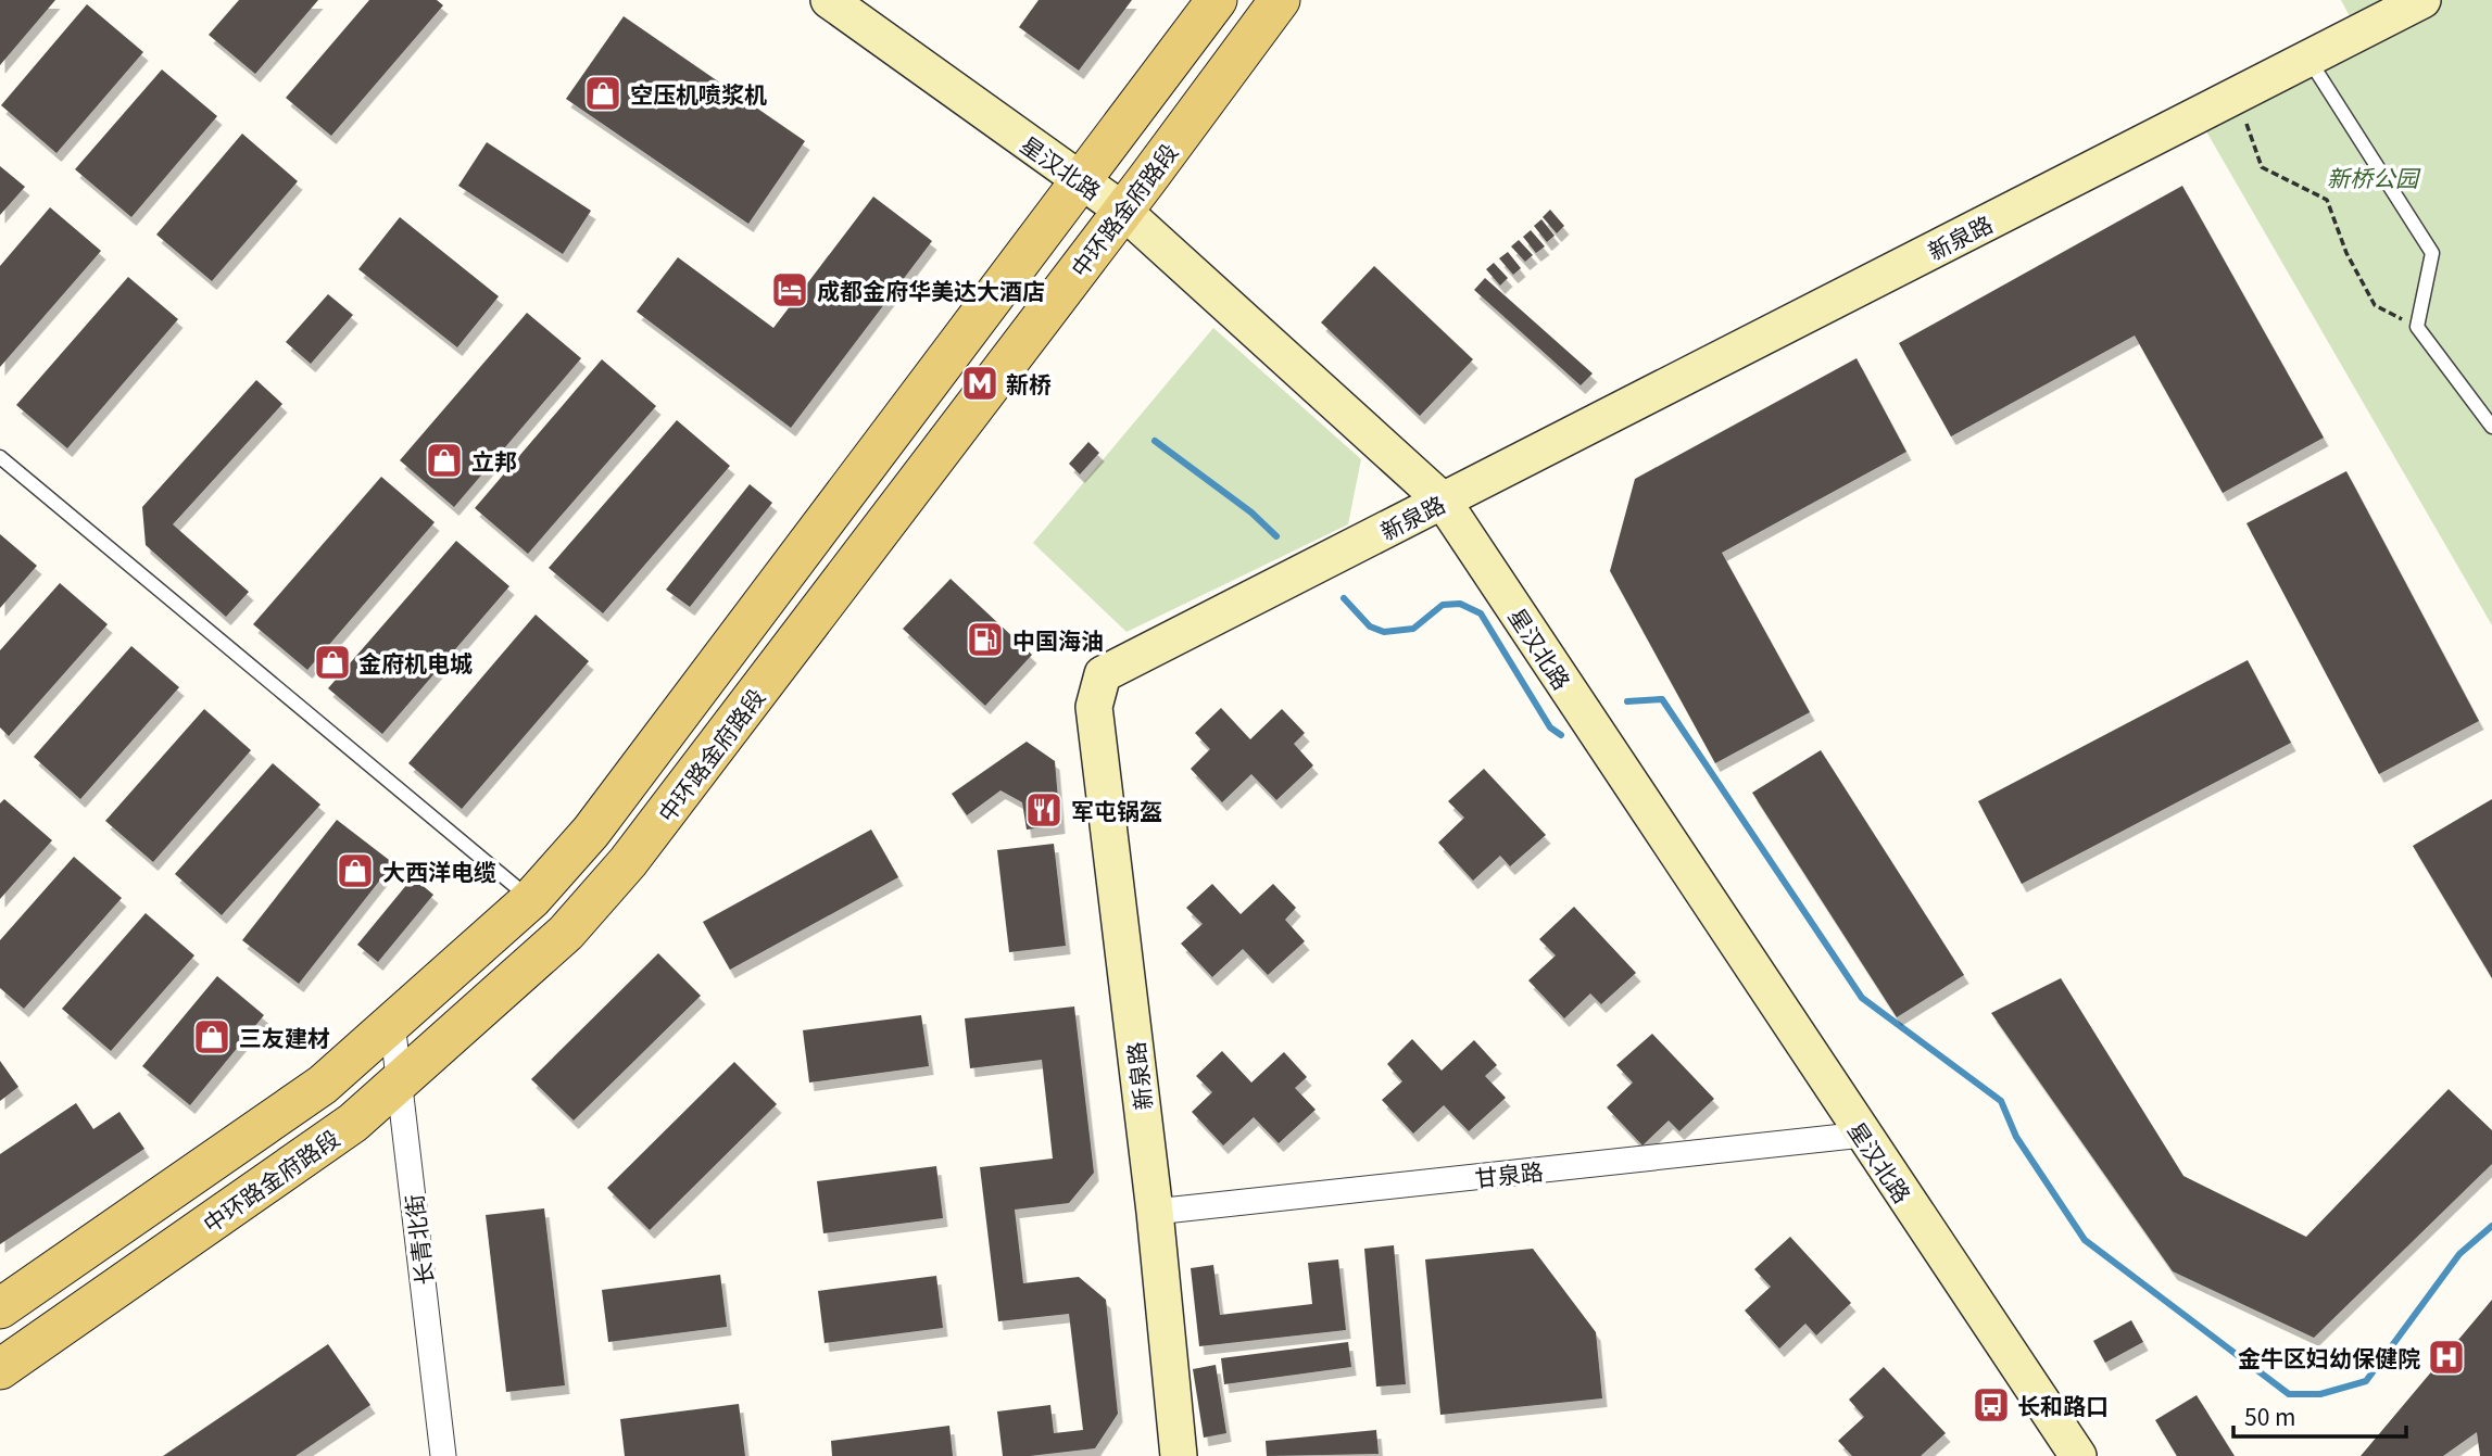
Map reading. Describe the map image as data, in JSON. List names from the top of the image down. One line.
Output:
{"streets":{"main road":["中环路金府路段"],"street":["星汉北路","新泉路","甘泉路","长青北街"]},"crossings":[["星汉北路","中环路金府路段"],["星汉北路","新泉路"],["星汉北路","甘泉路"],["中环路金府路段","长青北街"],["新泉路","甘泉路"]],"parks":["新桥公园"],"places":{"shop":["空压机喷浆机","立邦","金府机电城","大西洋电缆","三友建材"],"hotel":["成都金府华美达大酒店"],"metro station":["新桥"],"fuel station":["中国海油"],"restaurant":["军屯锅盔"],"hospital":["金牛区妇幼保健院"],"bus stop":["长和路口"]},"scale_bar":"50 m"}
